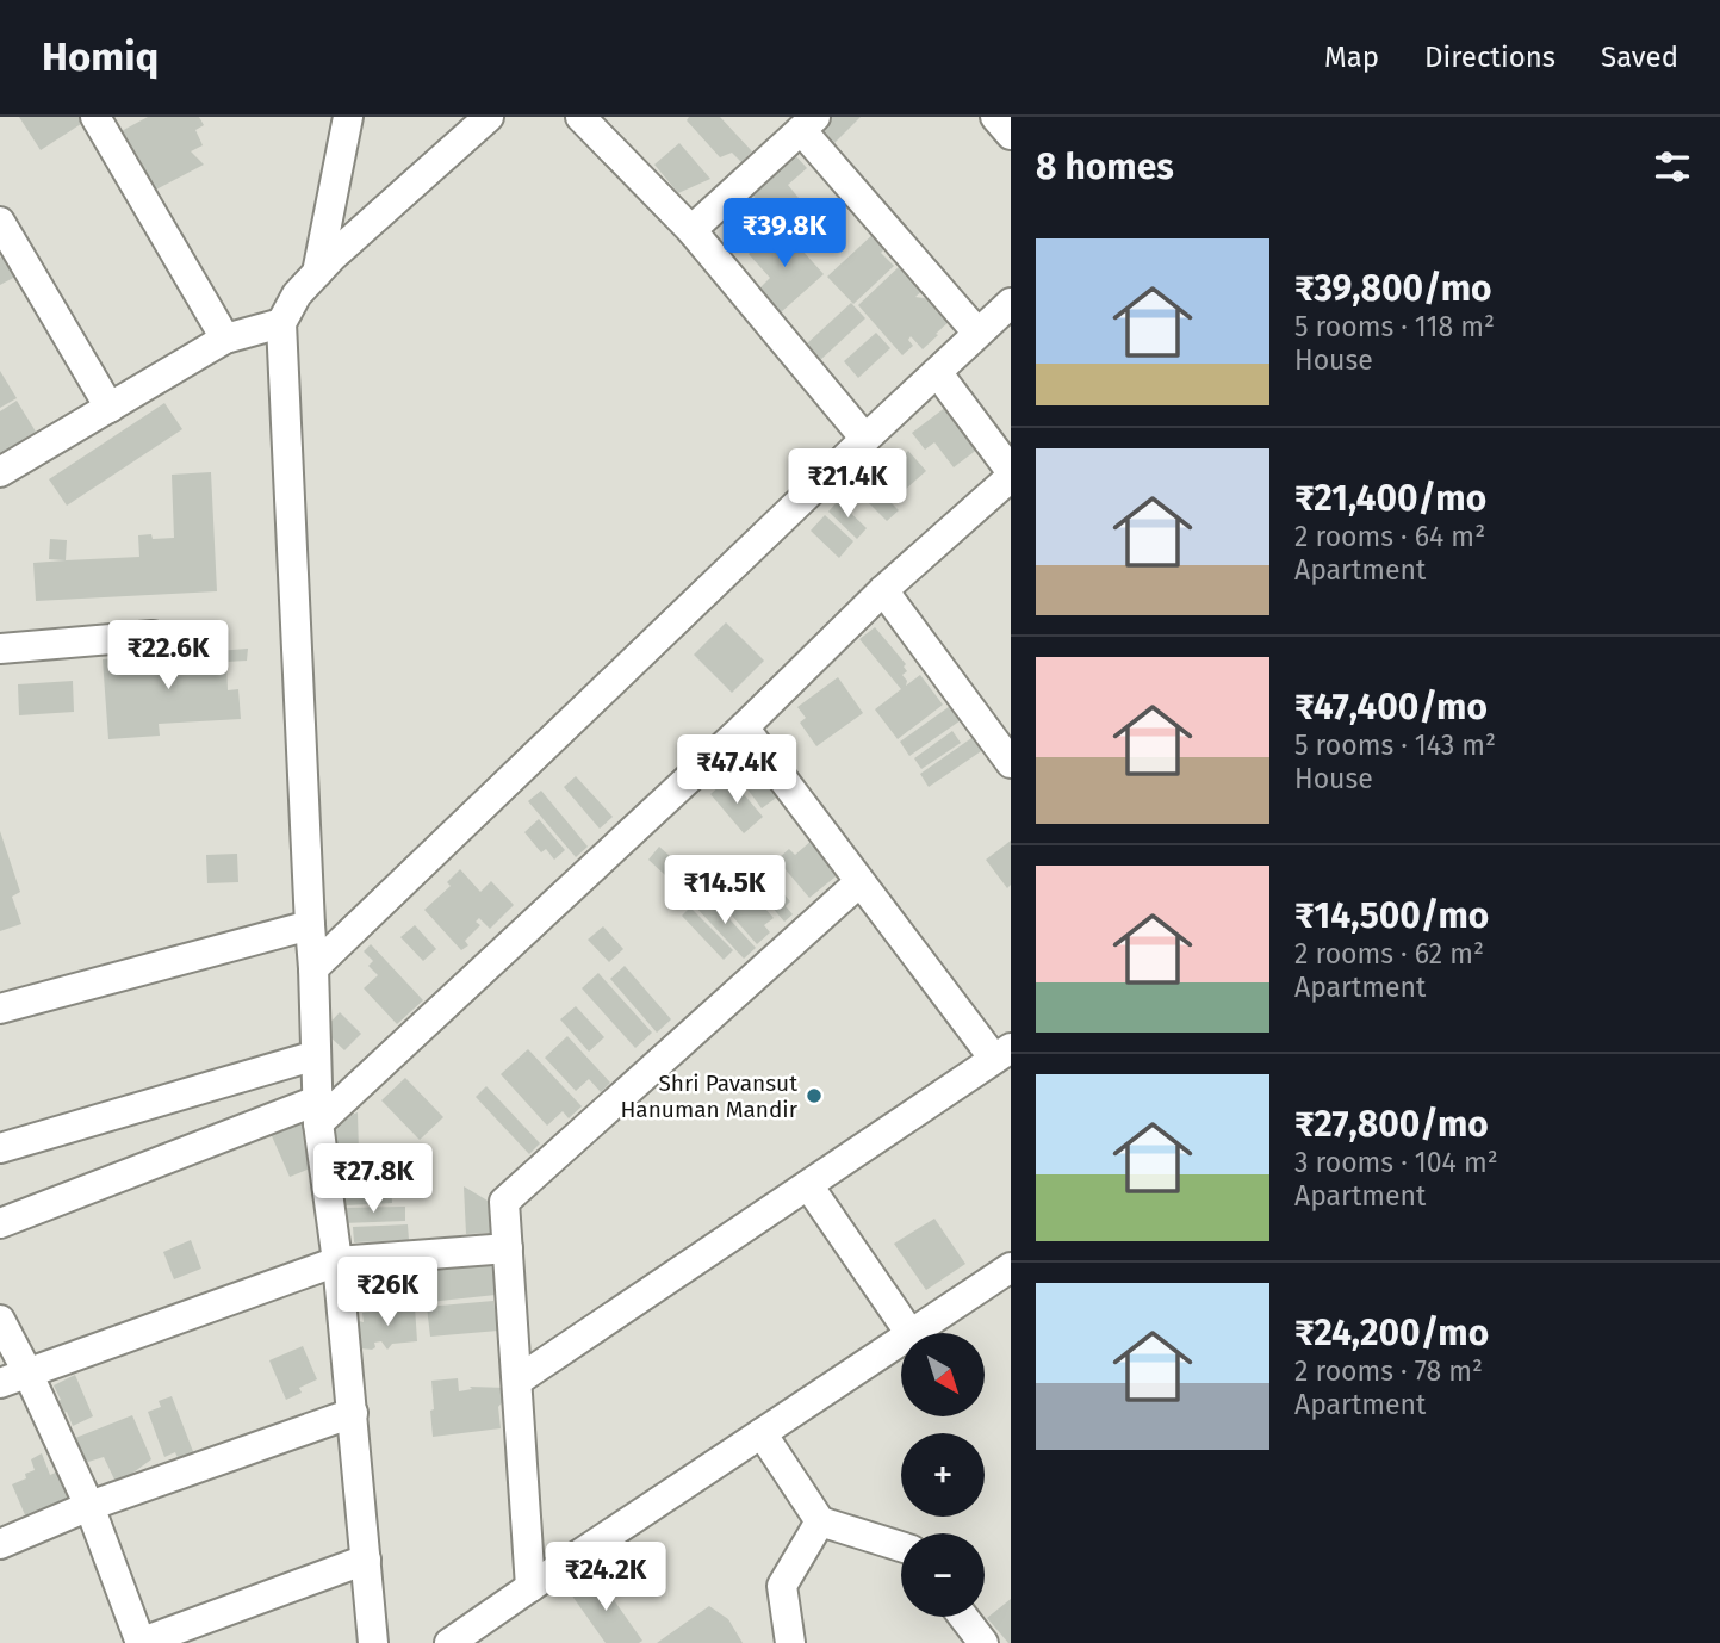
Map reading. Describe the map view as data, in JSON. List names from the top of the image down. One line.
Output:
{"places":["Shri Pavansut Hanuman Mandir"],"north":"bottom right","page":{"header":"Homiq","nav":["Map","Directions","Saved"],"heading":"8 homes","price":["₹39.8K","₹21.4K","₹22.6K","₹47.4K","₹14.5K","₹27.8K","₹26K","₹24.2K"],"list":[{"name":"₹39,800/mo","note":"5 rooms · 118 m² · House"},{"name":"₹21,400/mo","note":"2 rooms · 64 m² · Apartment"},{"name":"₹47,400/mo","note":"5 rooms · 143 m² · House"},{"name":"₹14,500/mo","note":"2 rooms · 62 m² · Apartment"},{"name":"₹27,800/mo","note":"3 rooms · 104 m² · Apartment"},{"name":"₹24,200/mo","note":"2 rooms · 78 m² · Apartment"}],"map_buttons":["+","−"]}}
